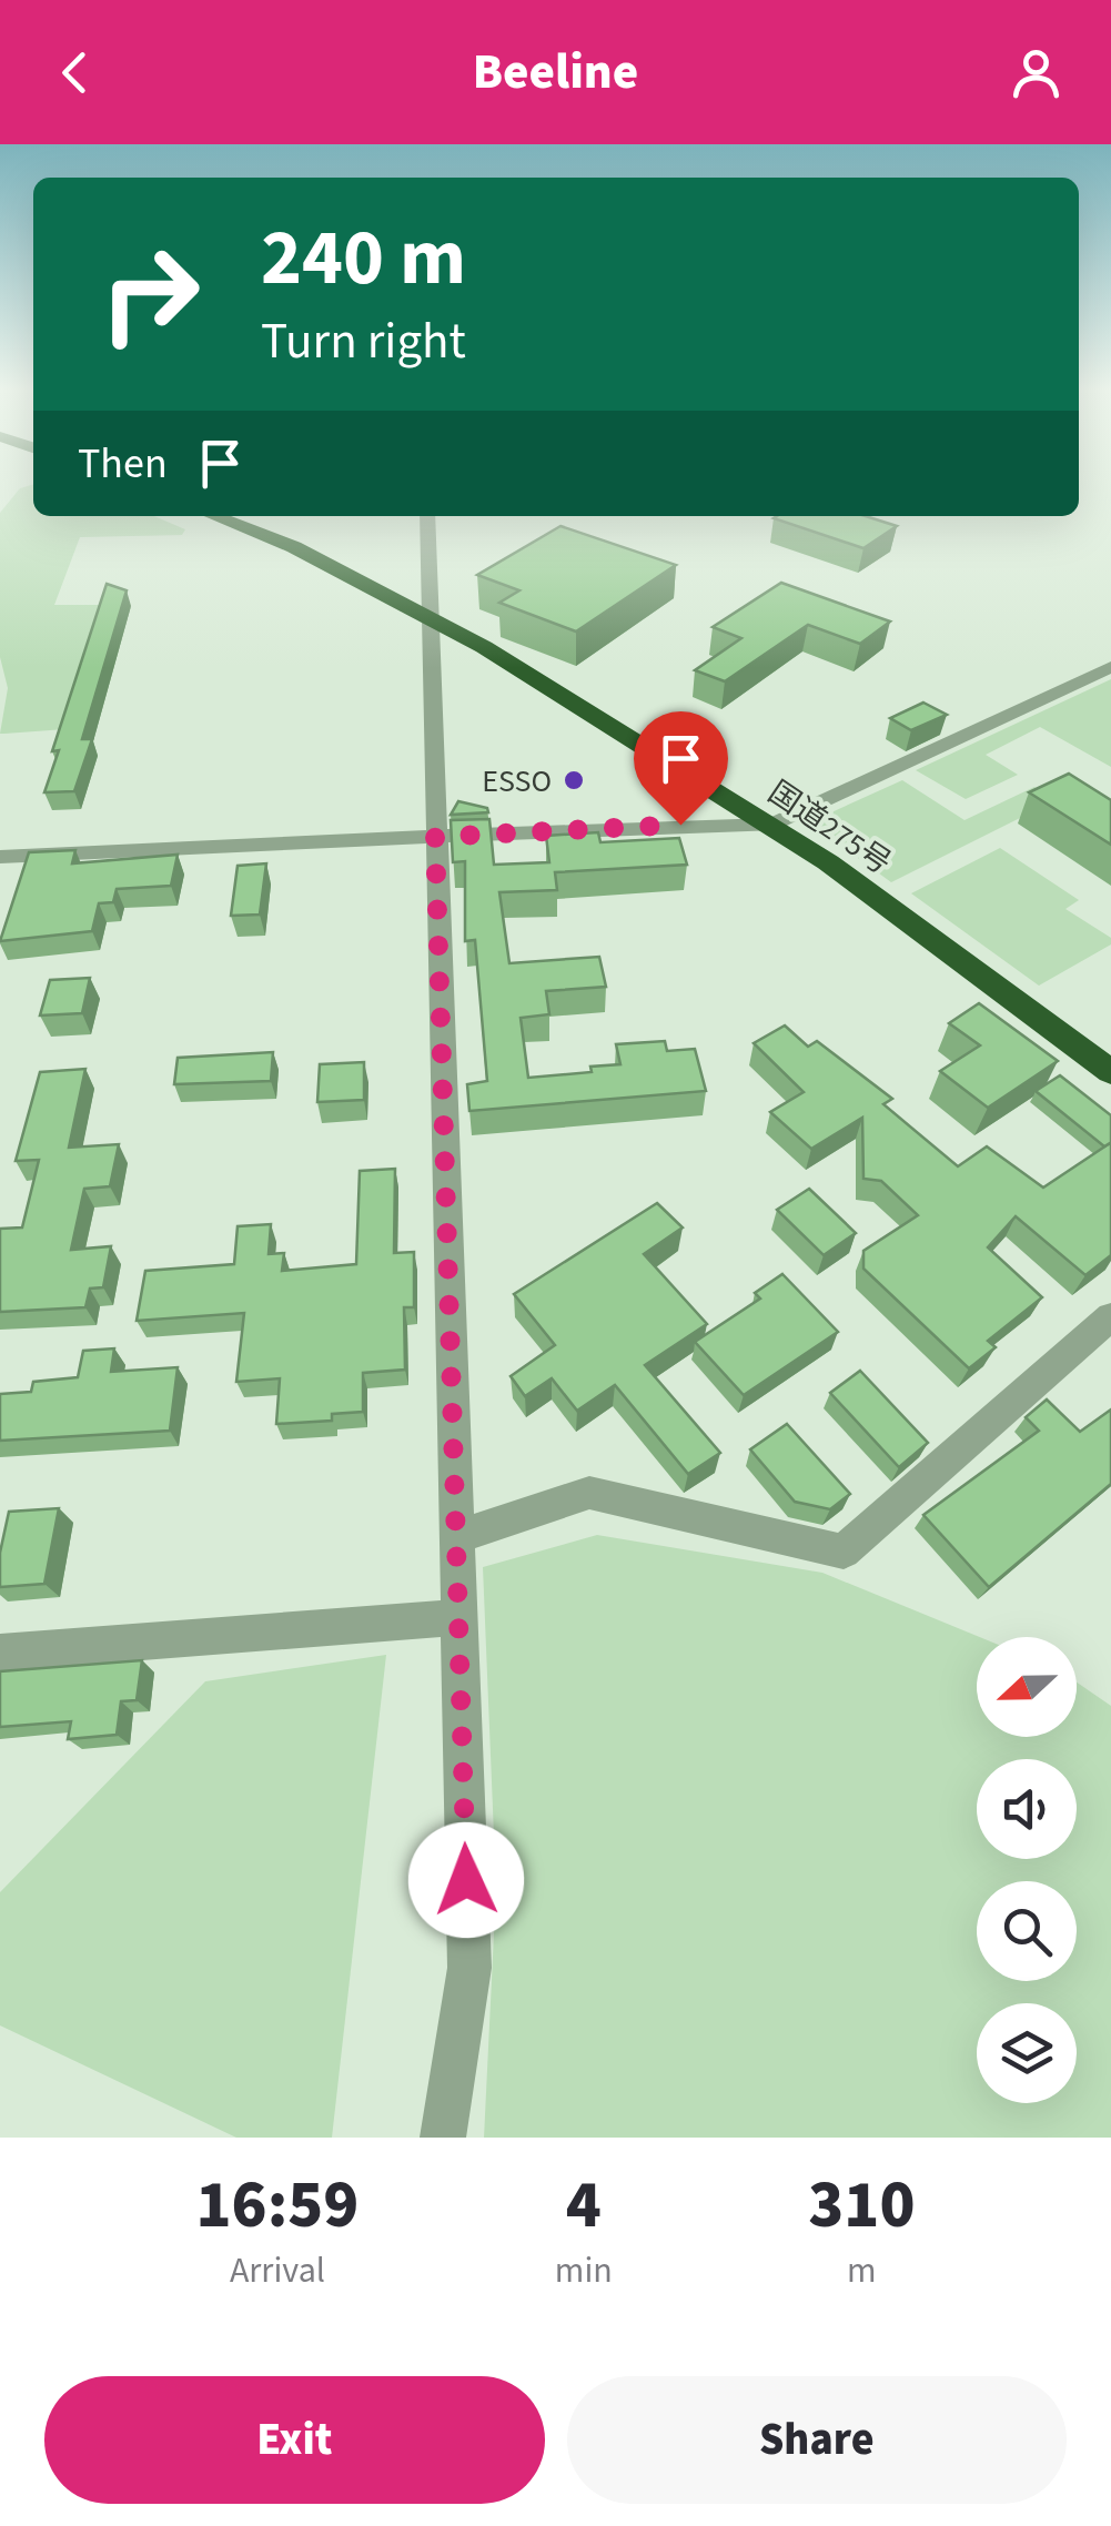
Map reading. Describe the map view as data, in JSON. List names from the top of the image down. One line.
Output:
{"streets":{"highway":["国道275号"]},"places":["ESSO"],"north":"left","page":{"header":"Beeline","turn":["240 m","Turn right"],"then":"Then","eta":["16:59","Arrival","4","min","310","m"],"buttons":["Exit","Share"]}}
